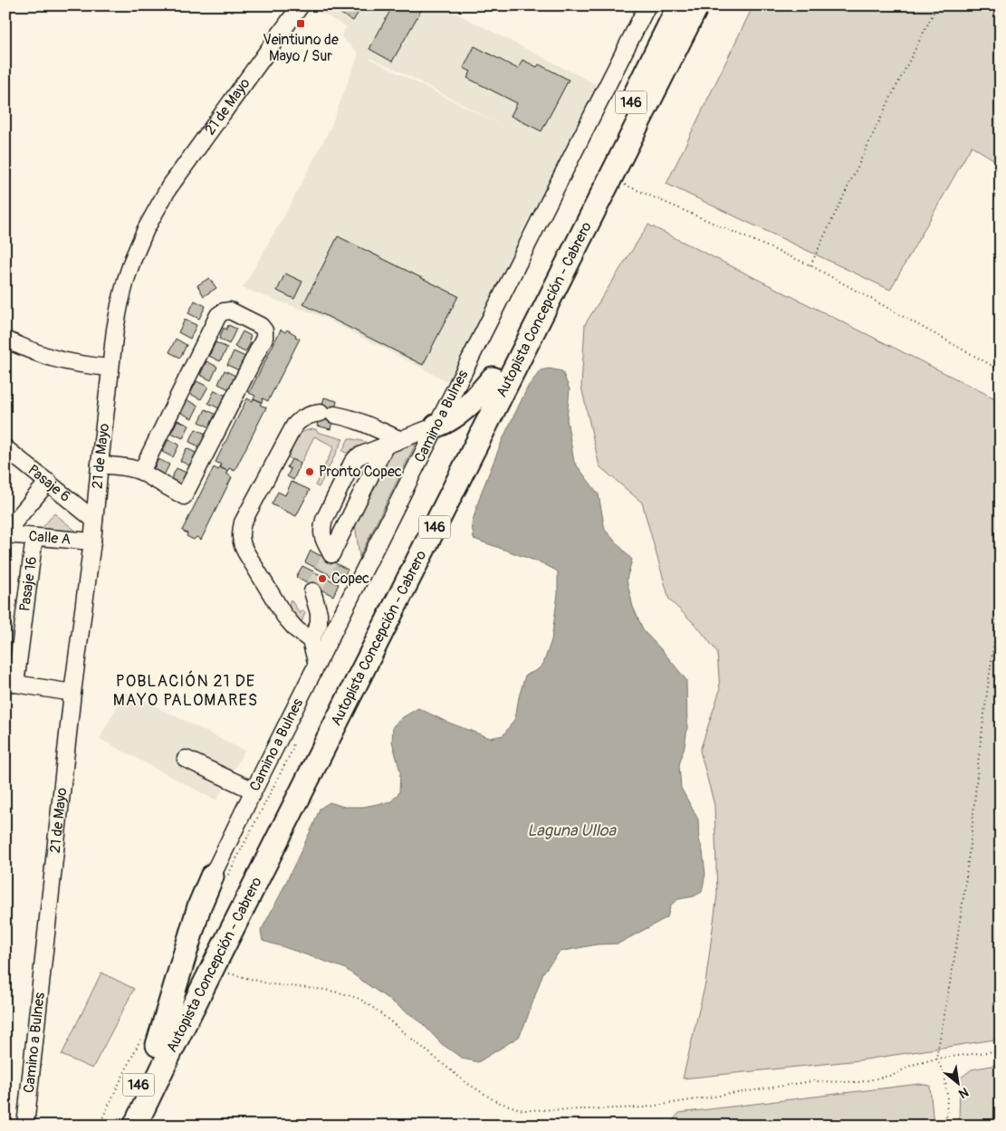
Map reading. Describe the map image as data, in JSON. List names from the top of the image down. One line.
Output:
{"streets":{"highway":["146","Autopista Concepción - Cabrero"],"street":["21 de Mayo","Camino a Bulnes","Pasaje 6","Calle A","Pasaje 16"]},"crossings":[["21 de Mayo","Camino a Bulnes"],["21 de Mayo","Pasaje 6"],["21 de Mayo","Calle A"],["Calle A","Pasaje 16"]],"districts":["POBLACIÓN 21 DE MAYO PALOMARES"],"water":["Laguna Ulloa"],"places":{"transit":["Veintiuno de Mayo / Sur"],"other":["Pronto Copec","Copec"]},"north":"bottom right"}
